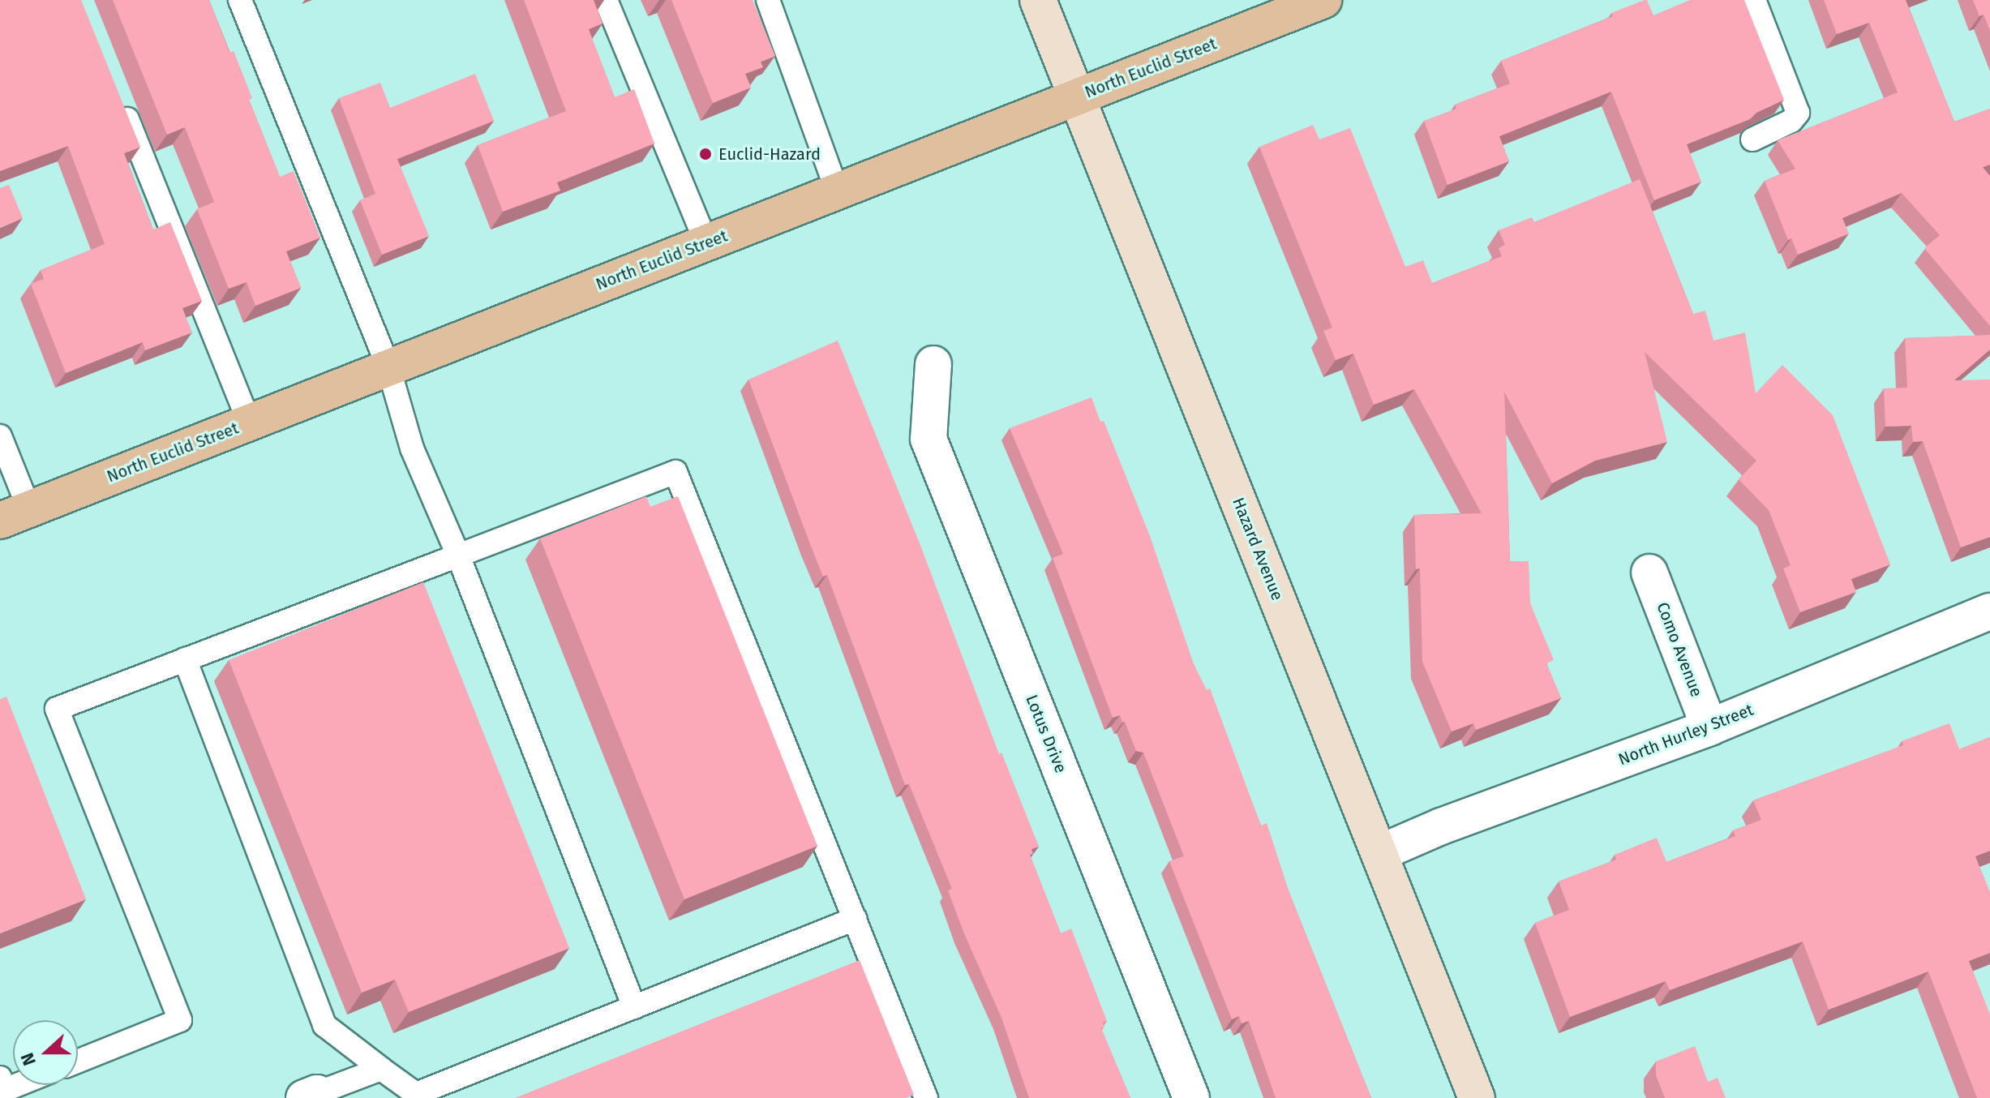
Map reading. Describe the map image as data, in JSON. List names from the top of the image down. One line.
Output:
{"streets":{"main road":["North Euclid Street"],"street":["Hazard Avenue","Como Avenue","Lotus Drive","North Hurley Street"]},"crossings":[["North Euclid Street","Hazard Avenue"],["Hazard Avenue","North Hurley Street"],["Como Avenue","North Hurley Street"]],"places":["Euclid-Hazard"],"north":"left"}
